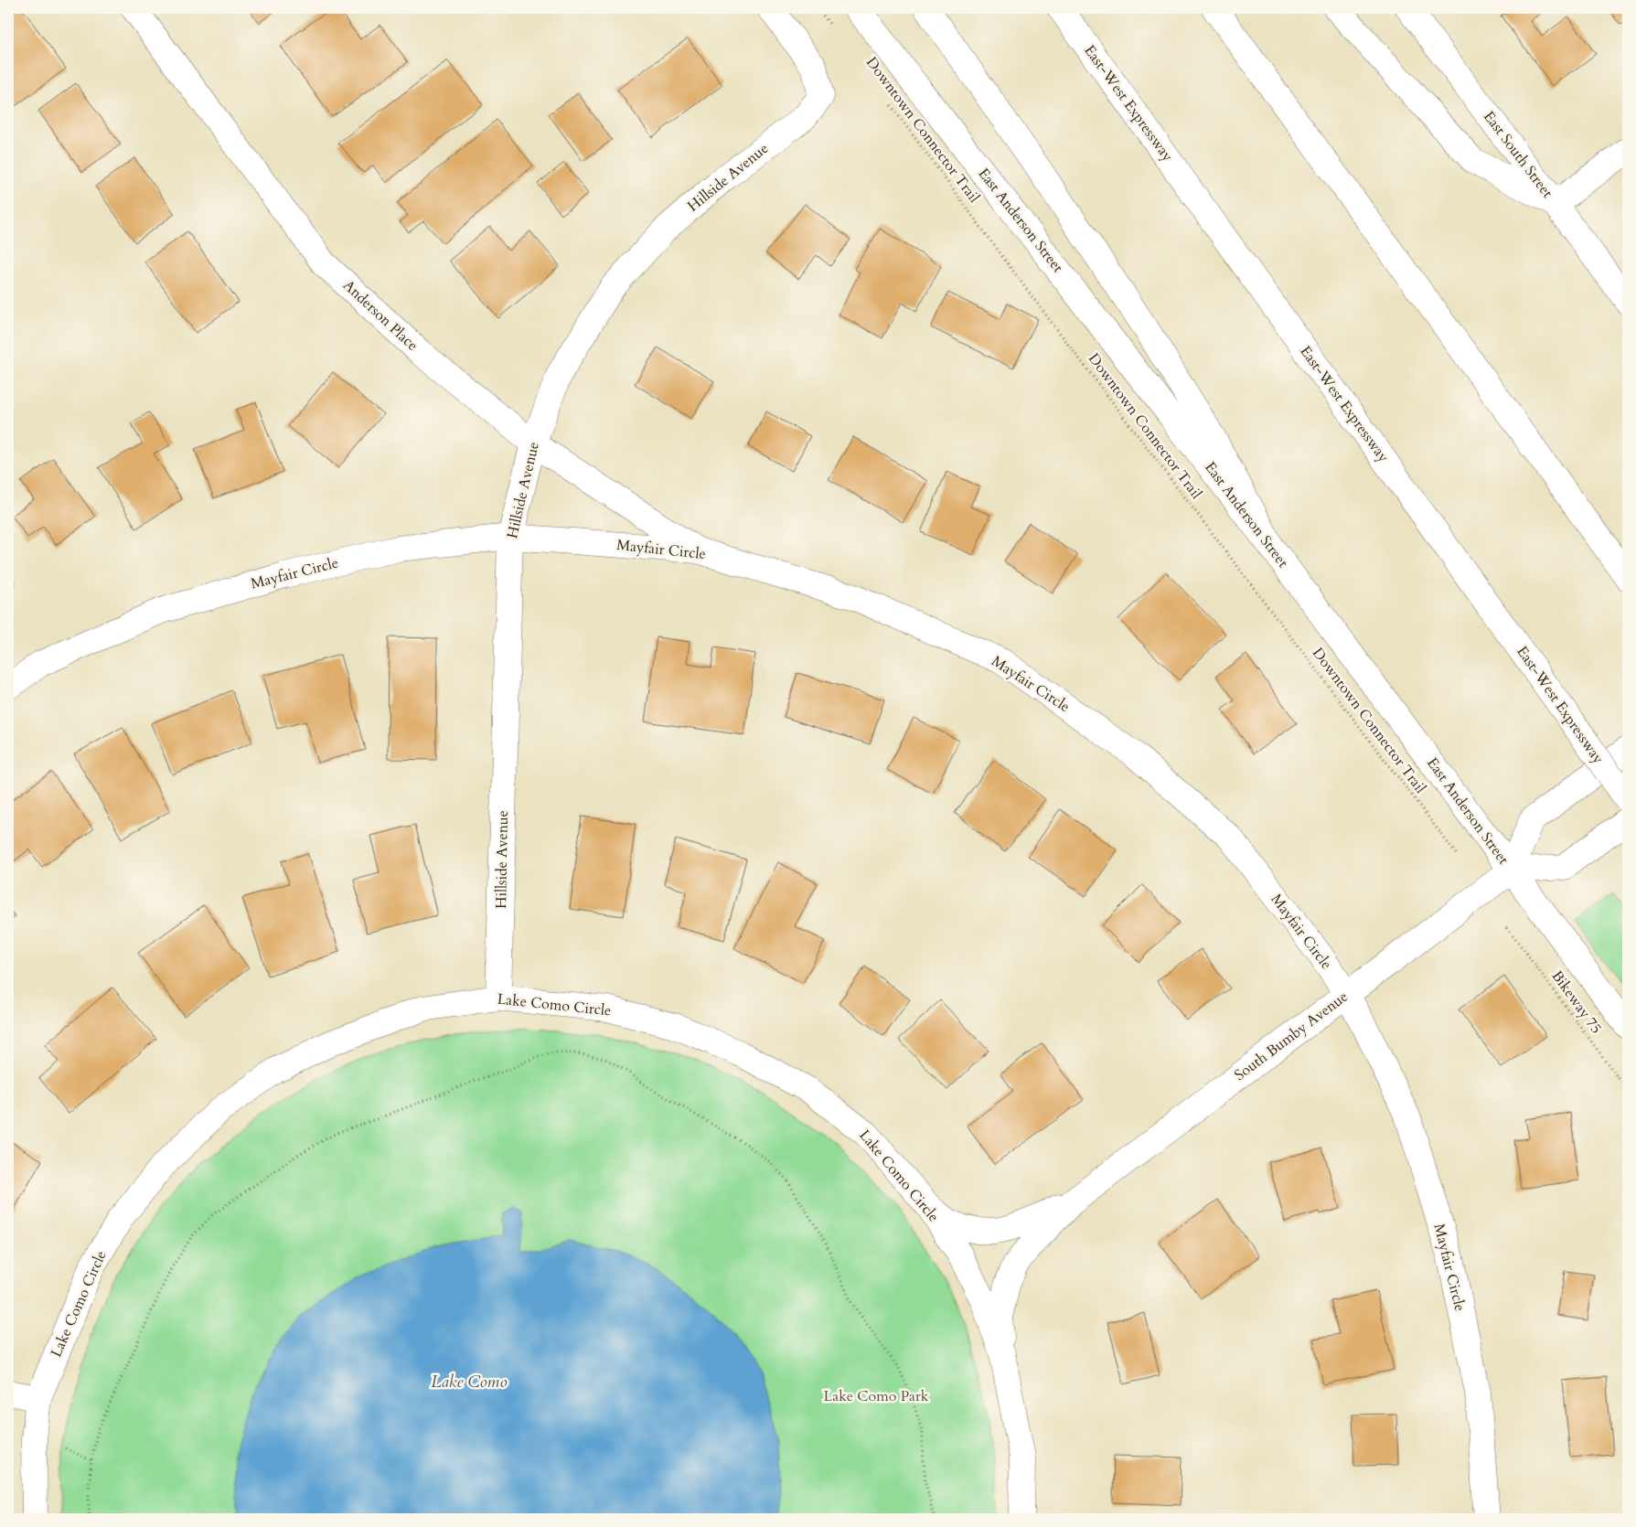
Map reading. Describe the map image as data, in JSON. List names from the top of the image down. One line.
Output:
{"streets":{"main road":["East-West Expressway","East South Street","Hillside Avenue","East Anderson Street","Anderson Place","Mayfair Circle","Lake Como Circle","South Bumby Avenue"],"path":["Downtown Connector Trail","Bikeway 75"]},"crossings":[["Hillside Avenue","Anderson Place"],["Hillside Avenue","Mayfair Circle"],["Hillside Avenue","Lake Como Circle"],["East Anderson Street","South Bumby Avenue"],["Anderson Place","Mayfair Circle"],["Mayfair Circle","South Bumby Avenue"],["Lake Como Circle","South Bumby Avenue"]],"water":["Lake Como"],"parks":["Lake Como Park"]}
